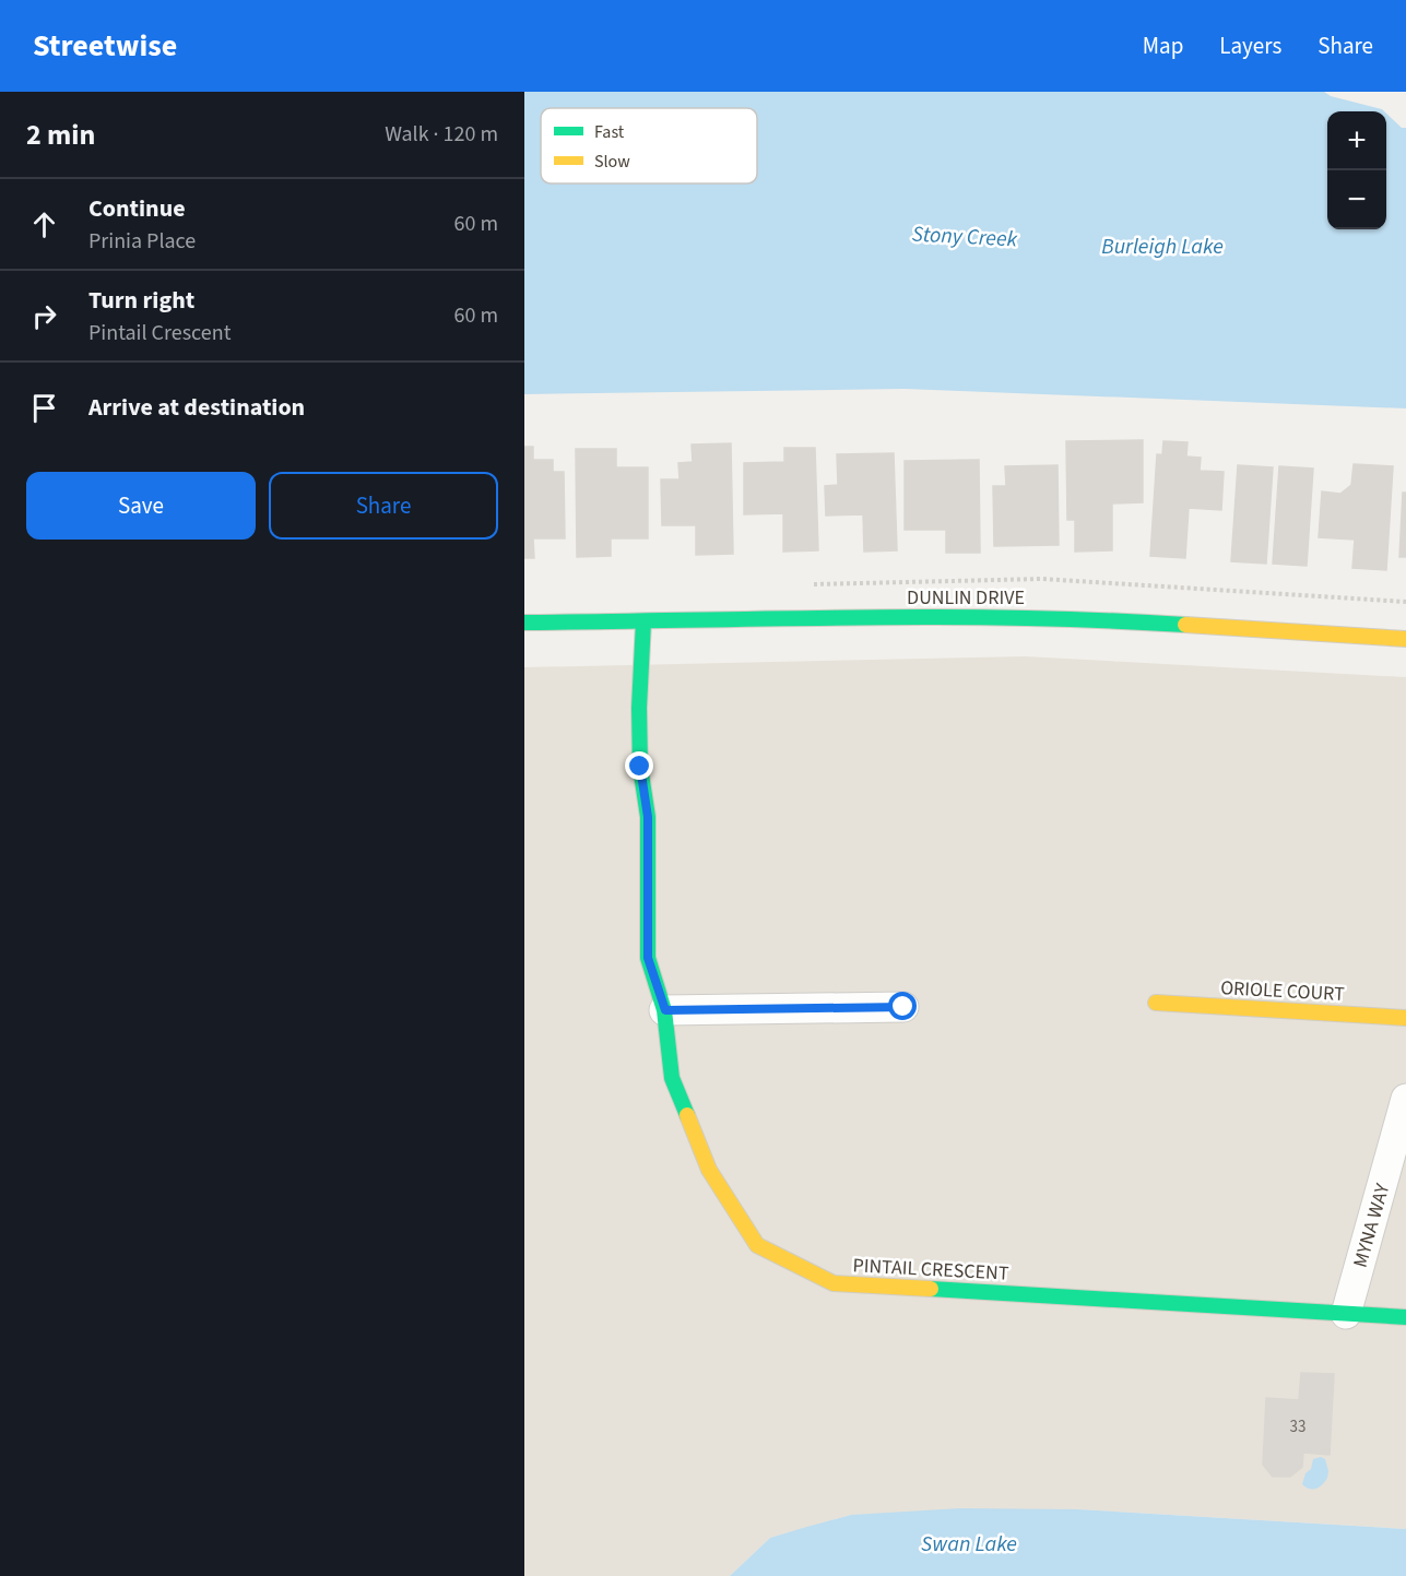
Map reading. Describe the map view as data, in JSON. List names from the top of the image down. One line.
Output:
{"streets":{"street":["DUNLIN DRIVE","ORIOLE COURT","MYNA WAY","PINTAIL CRESCENT"]},"crossings":[["DUNLIN DRIVE","PINTAIL CRESCENT"],["MYNA WAY","PINTAIL CRESCENT"]],"water":["Stony Creek","Burleigh Lake","Swan Lake"],"house_numbers":["33"],"legend":["Fast","Slow"],"page":{"header":"Streetwise","nav":["Map","Layers","Share"],"heading":["2 min","Walk · 120 m"],"map_buttons":["+","−"],"list":[["Continue","Prinia Place","60 m"],["Turn right","Pintail Crescent","60 m"],"Arrive at destination"],"buttons":["Save","Share"]}}
